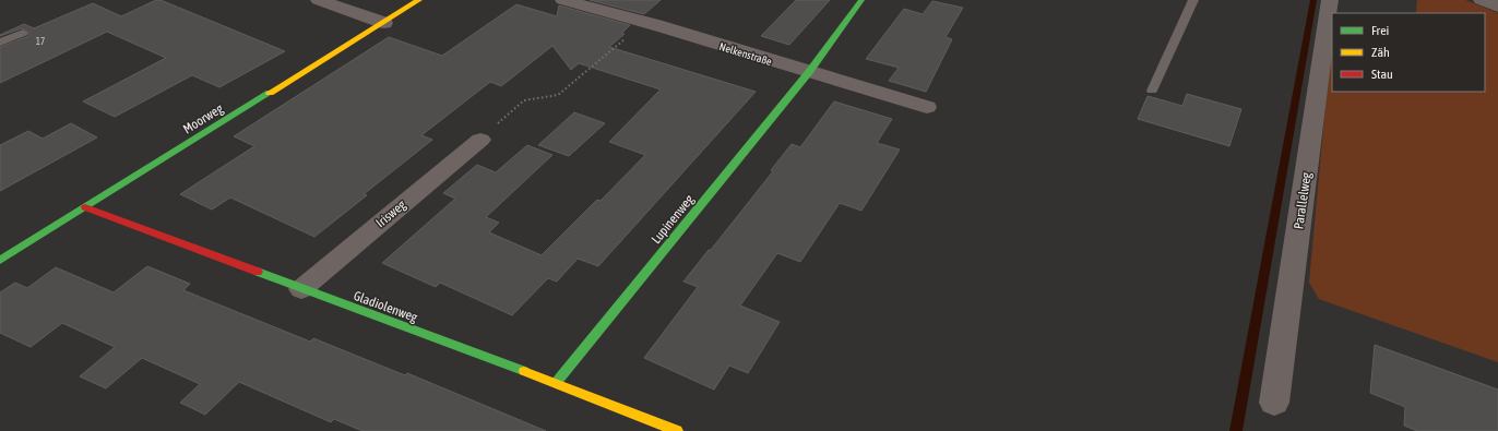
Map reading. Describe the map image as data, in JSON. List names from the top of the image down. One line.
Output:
{"streets":{"street":["Nelkenstraße","Moorweg","Parallelweg","Irisweg","Lupinenweg","Gladiolenweg"]},"crossings":[["Nelkenstraße","Lupinenweg"],["Moorweg","Gladiolenweg"],["Irisweg","Gladiolenweg"],["Lupinenweg","Gladiolenweg"]],"house_numbers":["17"],"legend":["Frei","Zäh","Stau"]}
